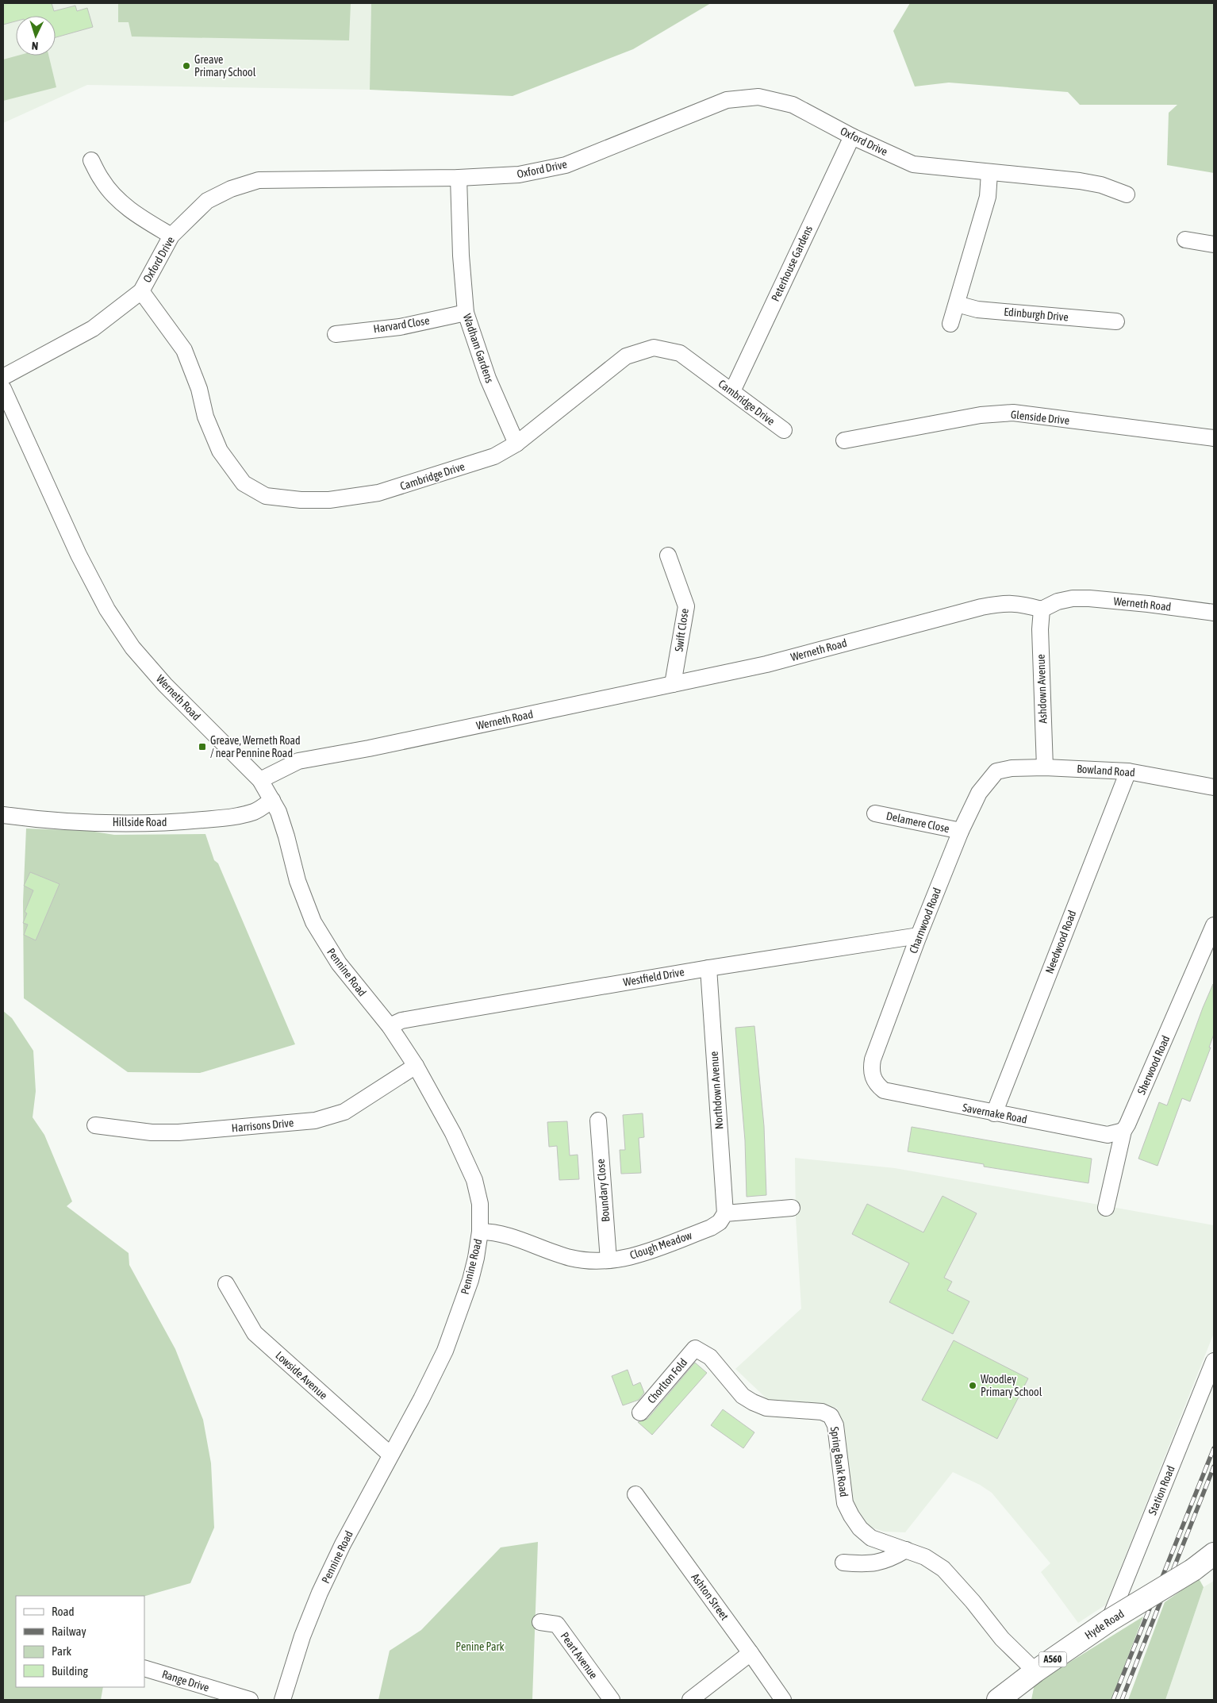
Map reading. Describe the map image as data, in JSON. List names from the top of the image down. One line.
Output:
{"streets":{"main road":["Hyde Road","A560"],"street":["Oxford Drive","Peterhouse Gardens","Edinburgh Drive","Harvard Close","Wadham Gardens","Cambridge Drive","Glenside Drive","Werneth Road","Swift Close","Ashdown Avenue","Bowland Road","Hillside Road","Delamere Close","Charnwood Road","Needwood Road","Pennine Road","Westfield Drive","Sherwood Road","Northdown Avenue","Savernake Road","Harrisons Drive","Boundary Close","Clough Meadow","Lowside Avenue","Chorlton Fold","Spring Bank Road","Station Road","Ashton Street","Peart Avenue","Range Drive"]},"crossings":[["Oxford Drive","Peterhouse Gardens"],["Oxford Drive","Wadham Gardens"],["Oxford Drive","Cambridge Drive"],["Peterhouse Gardens","Cambridge Drive"],["Harvard Close","Wadham Gardens"],["Wadham Gardens","Cambridge Drive"],["Werneth Road","Swift Close"],["Werneth Road","Ashdown Avenue"],["Werneth Road","Pennine Road"],["Ashdown Avenue","Bowland Road"],["Bowland Road","Charnwood Road"],["Bowland Road","Needwood Road"],["Hillside Road","Pennine Road"],["Delamere Close","Charnwood Road"],["Charnwood Road","Westfield Drive"],["Charnwood Road","Savernake Road"],["Needwood Road","Savernake Road"],["Pennine Road","Westfield Drive"],["Pennine Road","Harrisons Drive"],["Pennine Road","Clough Meadow"],["Pennine Road","Lowside Avenue"],["Westfield Drive","Northdown Avenue"],["Sherwood Road","Savernake Road"],["Northdown Avenue","Clough Meadow"],["Boundary Close","Clough Meadow"],["Chorlton Fold","Spring Bank Road"],["Spring Bank Road","Hyde Road"],["Station Road","Hyde Road"]],"parks":["Penine Park"],"places":{"other":["Greave Primary School","Woodley Primary School"],"transit":["Greave, Werneth Road / near Pennine Road"]},"legend":["Road","Railway","Park","Building"],"north":"bottom"}
